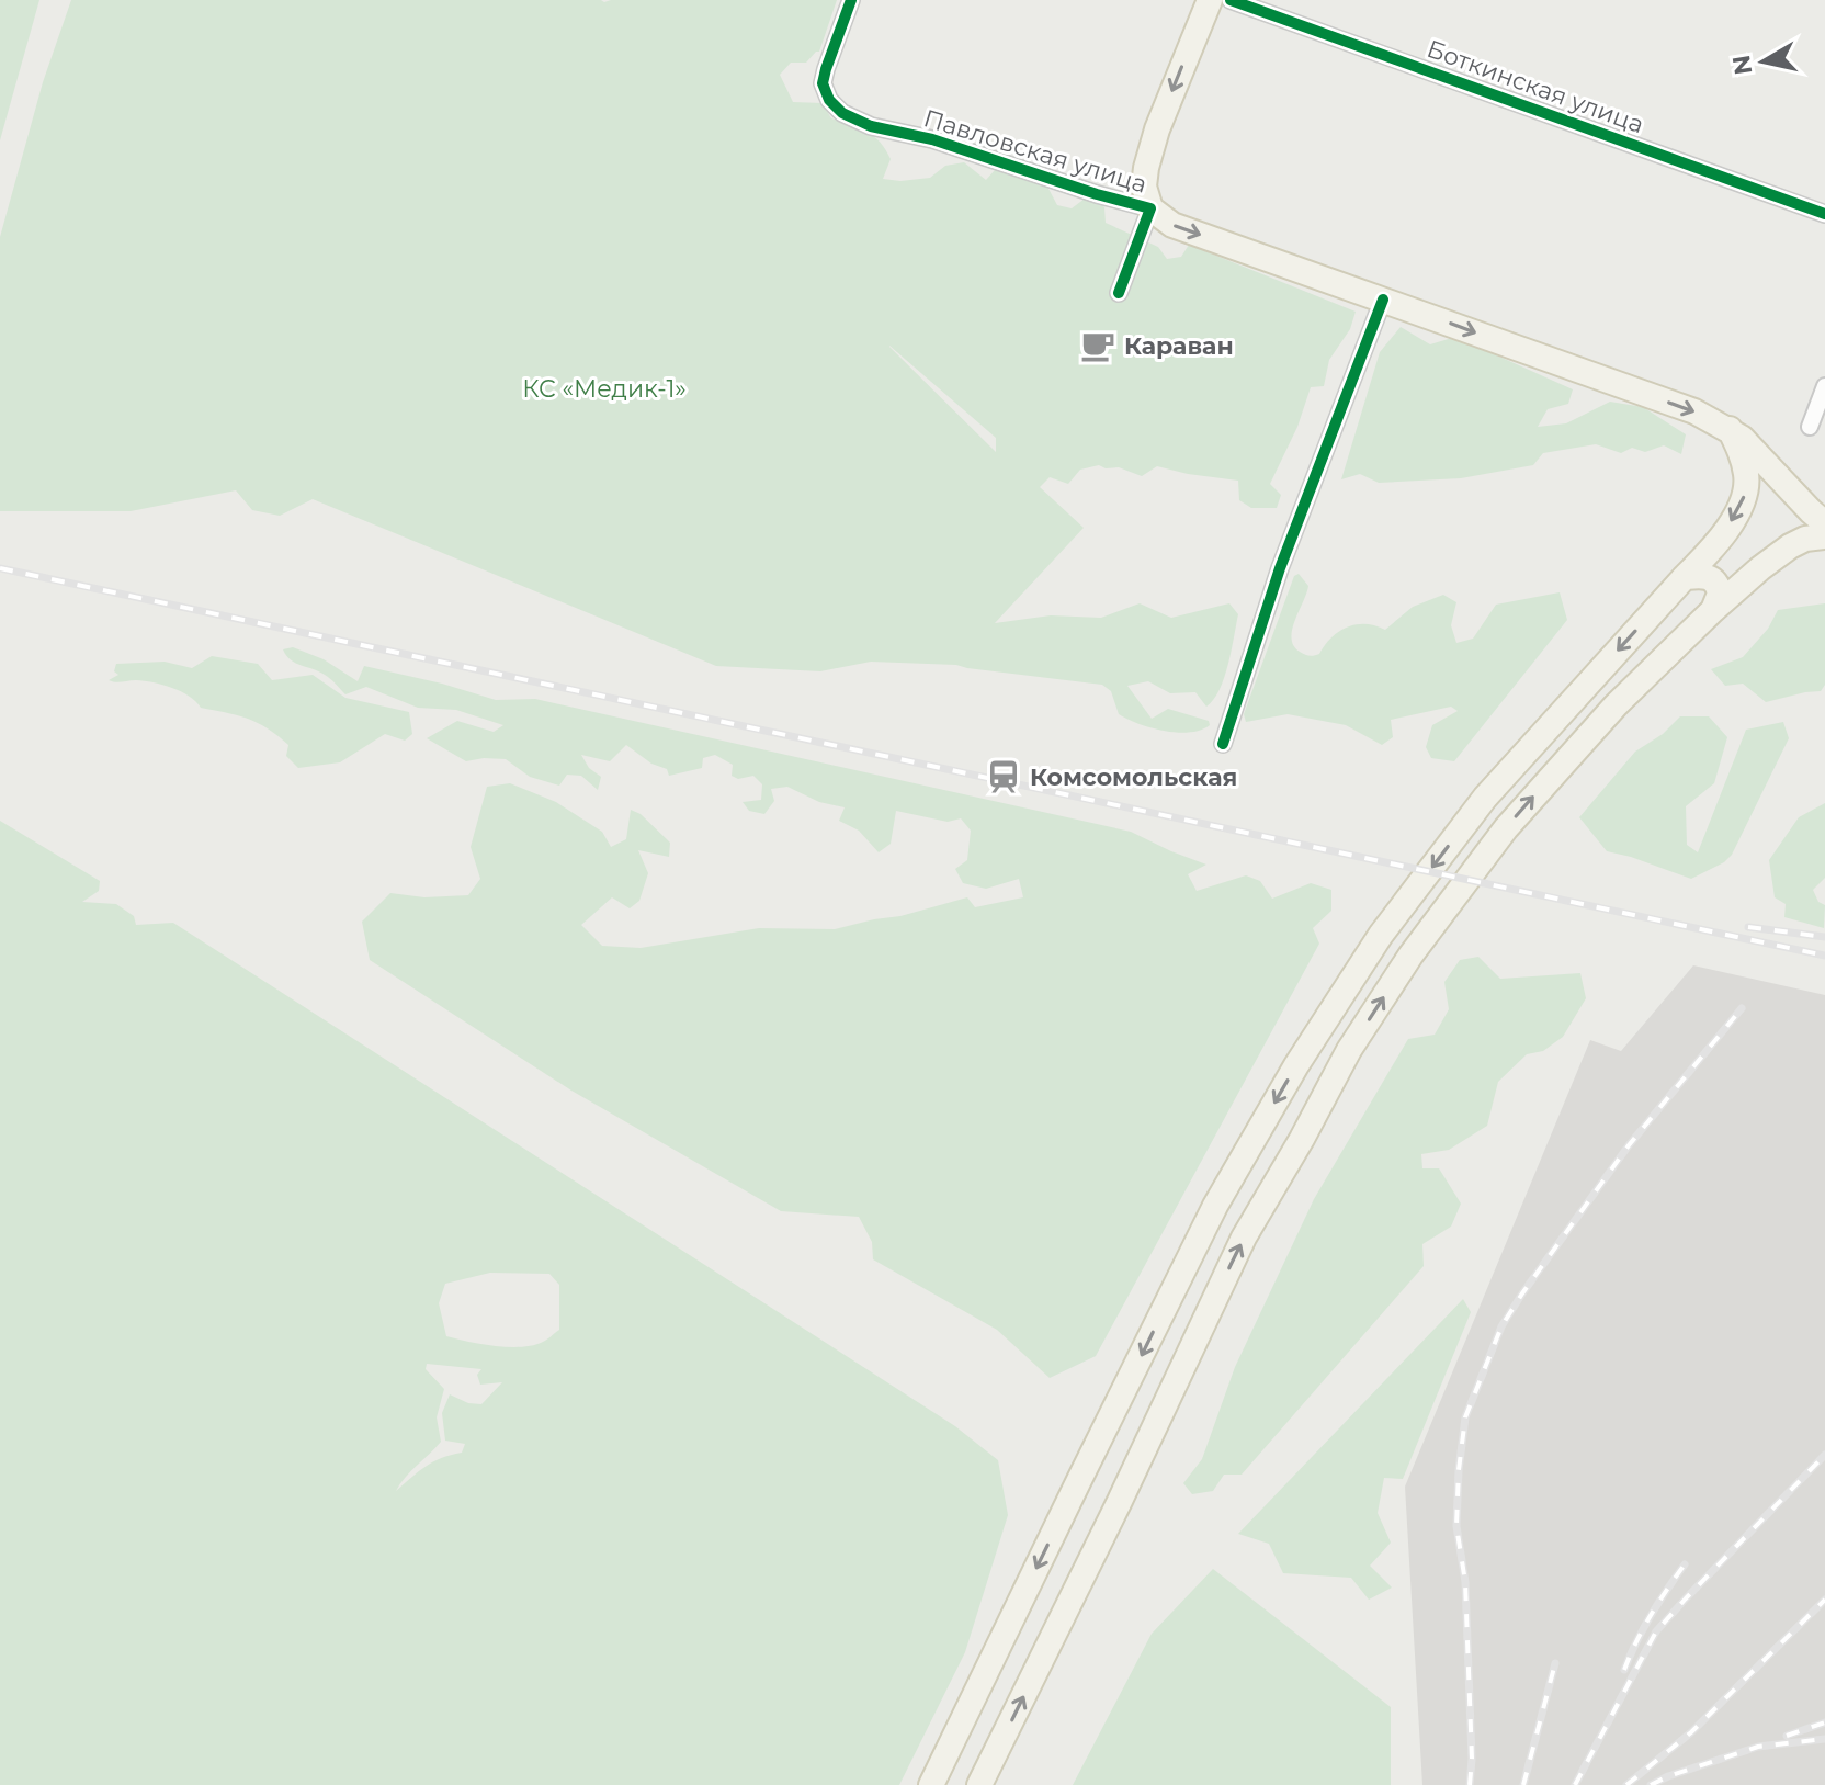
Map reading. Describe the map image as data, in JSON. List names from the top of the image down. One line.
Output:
{"streets":{"main road":["Павловская улица"],"street":["Боткинская улица"]},"one_way":["Павловская улица"],"parks":["КС «Медик-1»"],"places":{"cafe":["Караван"],"station":["Комсомольская"]},"north":"left"}
